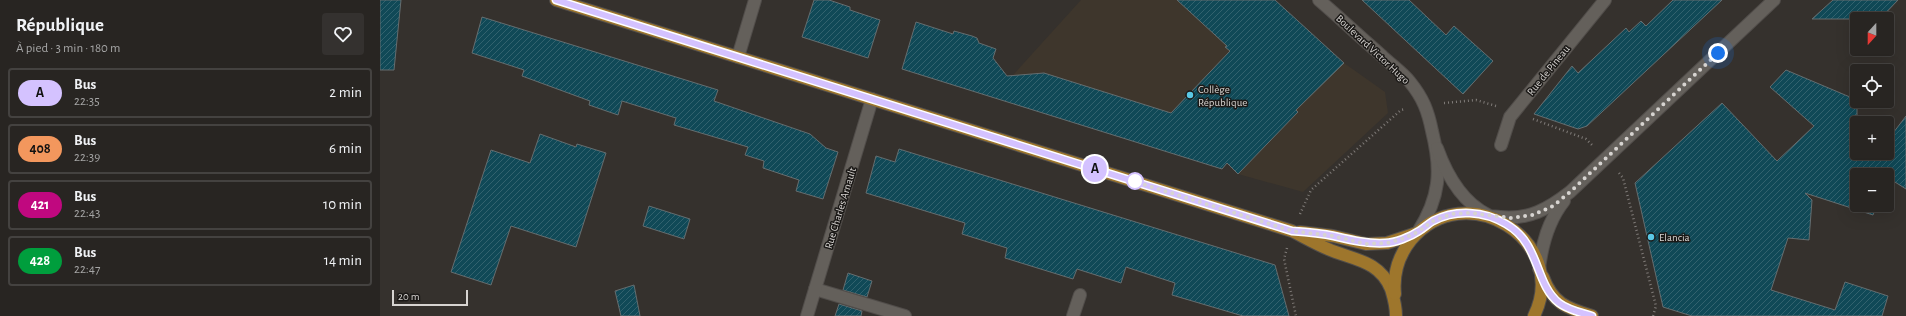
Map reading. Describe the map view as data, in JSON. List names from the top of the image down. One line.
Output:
{"streets":{"street":["Boulevard Victor Hugo","Rue de Pineau","Rue Charles Arnault"]},"places":["Collège République","Elancia"],"lines":["bus line A"],"scale_bar":"20 m","north":"bottom","page":{"heading":["République","À pied · 3 min · 180 m"],"on_map":"A","map_buttons":["+","−"],"list":[{"mark":"A","name":"Bus","note":"22:35","value":"2 min"},{"mark":"408","name":"Bus","note":"22:39","value":"6 min"},{"mark":"421","name":"Bus","note":"22:43","value":"10 min"},{"mark":"428","name":"Bus","note":"22:47","value":"14 min"}],"scale":"20 m"}}
